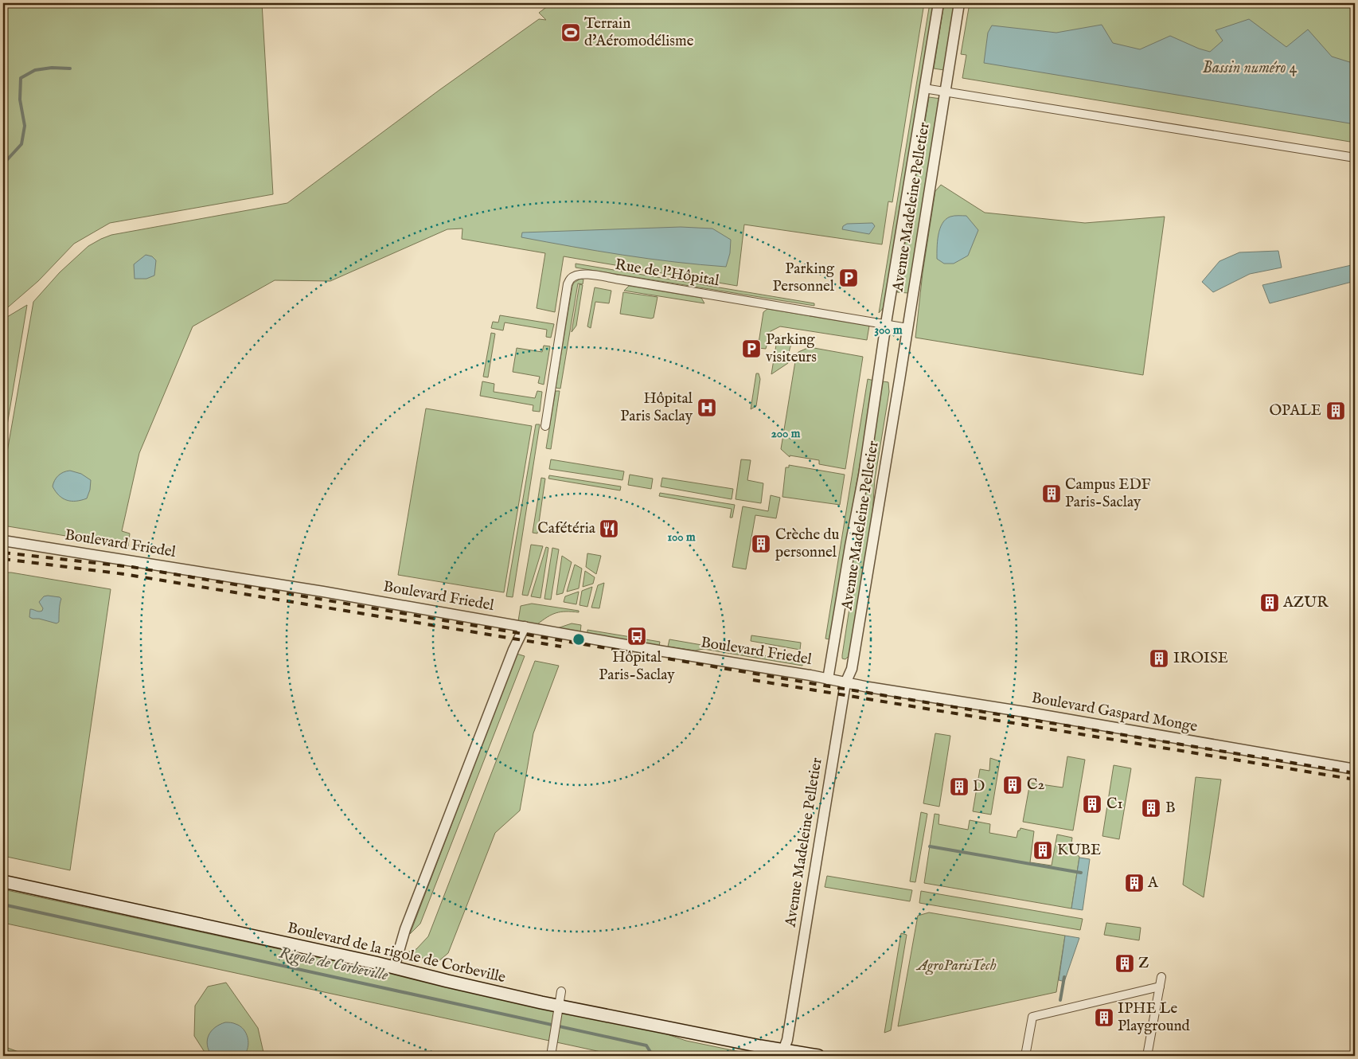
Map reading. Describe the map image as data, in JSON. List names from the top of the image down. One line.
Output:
{"streets":{"main road":["Boulevard de la rigole de Corbeville"],"street":["Avenue Madeleine Pelletier","Rue de l'Hôpital","Boulevard Friedel","Boulevard Gaspard Monge"]},"crossings":[["Avenue Madeleine Pelletier","Rue de l'Hôpital"],["Avenue Madeleine Pelletier","Boulevard Friedel"],["Avenue Madeleine Pelletier","Boulevard de la rigole de Corbeville"],["Boulevard Friedel","Boulevard Gaspard Monge"]],"water":["Bassin numéro 4","Rigole de Corbeville"],"parks":["AgroParisTech"],"places":{"sports":["Terrain d'Aéromodélisme"],"parking":["Parking Personnel","Parking visiteurs"],"hospital":["Hôpital Paris Saclay"],"building":["OPALE","Campus EDF Paris-Saclay","Crèche du personnel","AZUR","IROISE","C2","D","C1","B","KUBE","A","Z","IPHE Le Playground"],"restaurant":["Cafétéria"],"bus stop":["Hôpital Paris-Saclay"]},"rings":["300 m","200 m","100 m"]}
